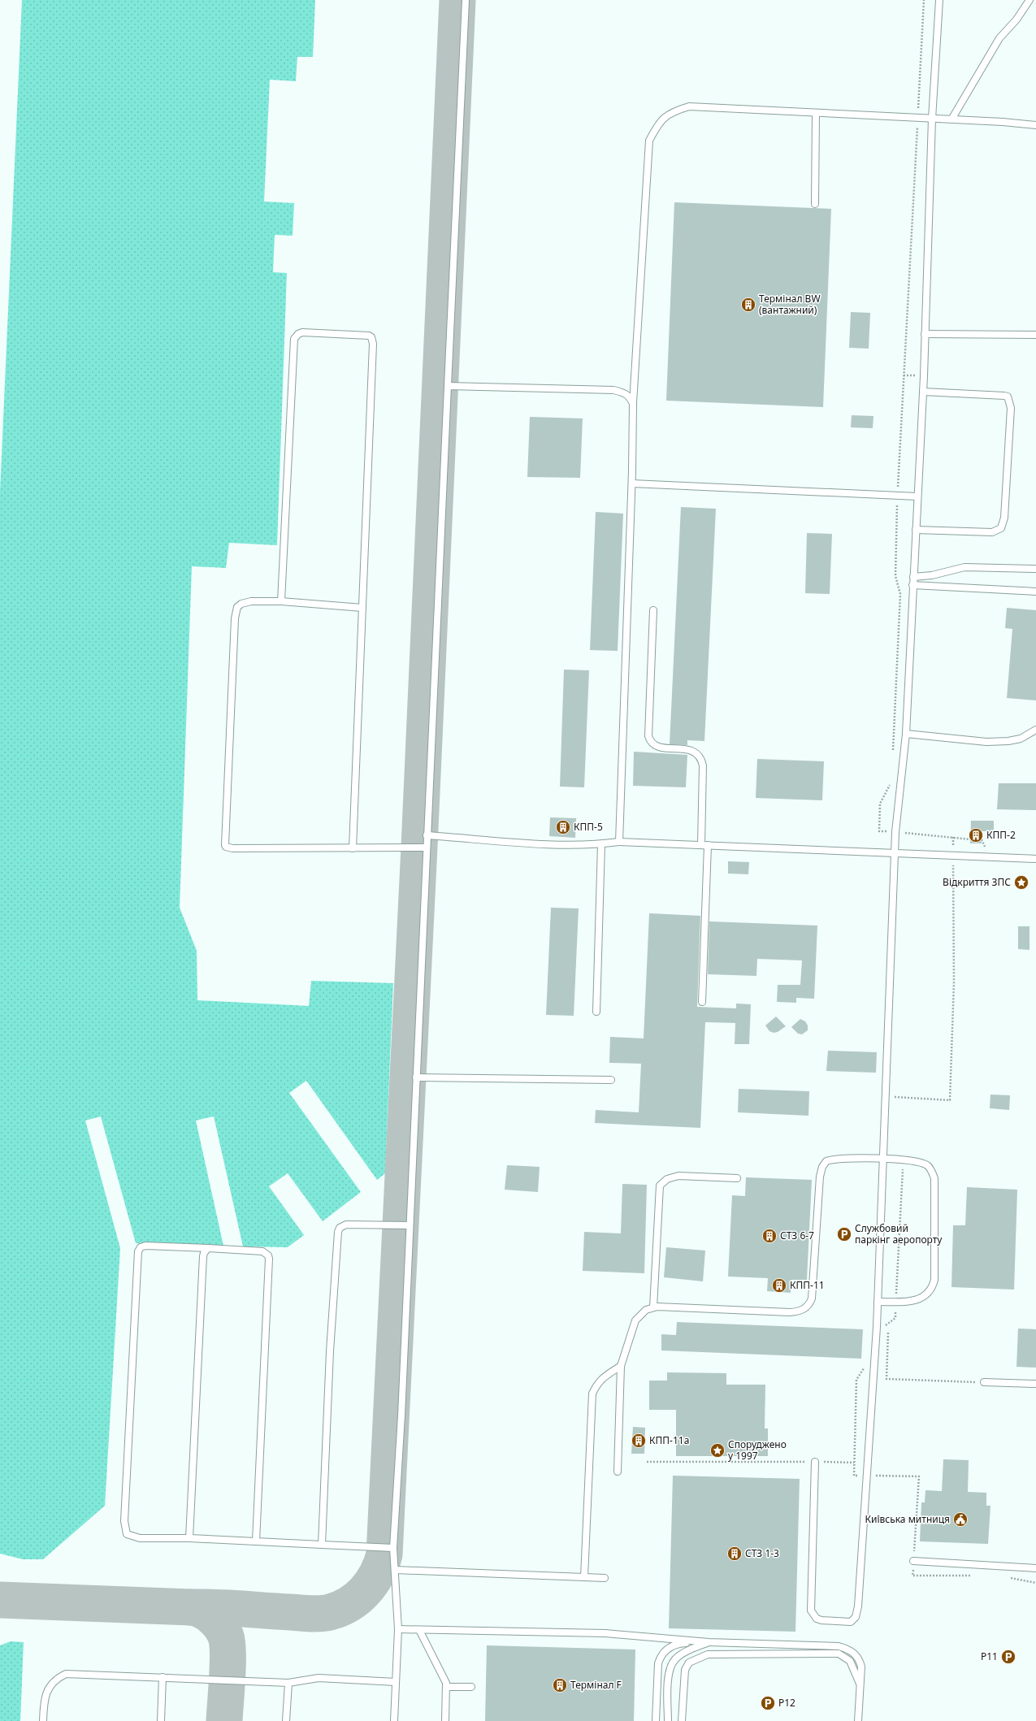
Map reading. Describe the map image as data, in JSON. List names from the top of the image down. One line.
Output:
{"places":{"building":["Термінал BW (вантажний)","КПП-5","КПП-2","СТЗ 6-7","КПП-11","КПП-11а","СТЗ 1-3","Термінал F"],"place":["Відкриття ЗПС","Споруджено у 1997"],"parking":["Службовий паркінг аеропорту","P11","P12"],"public building":["Київська митниця"]}}
